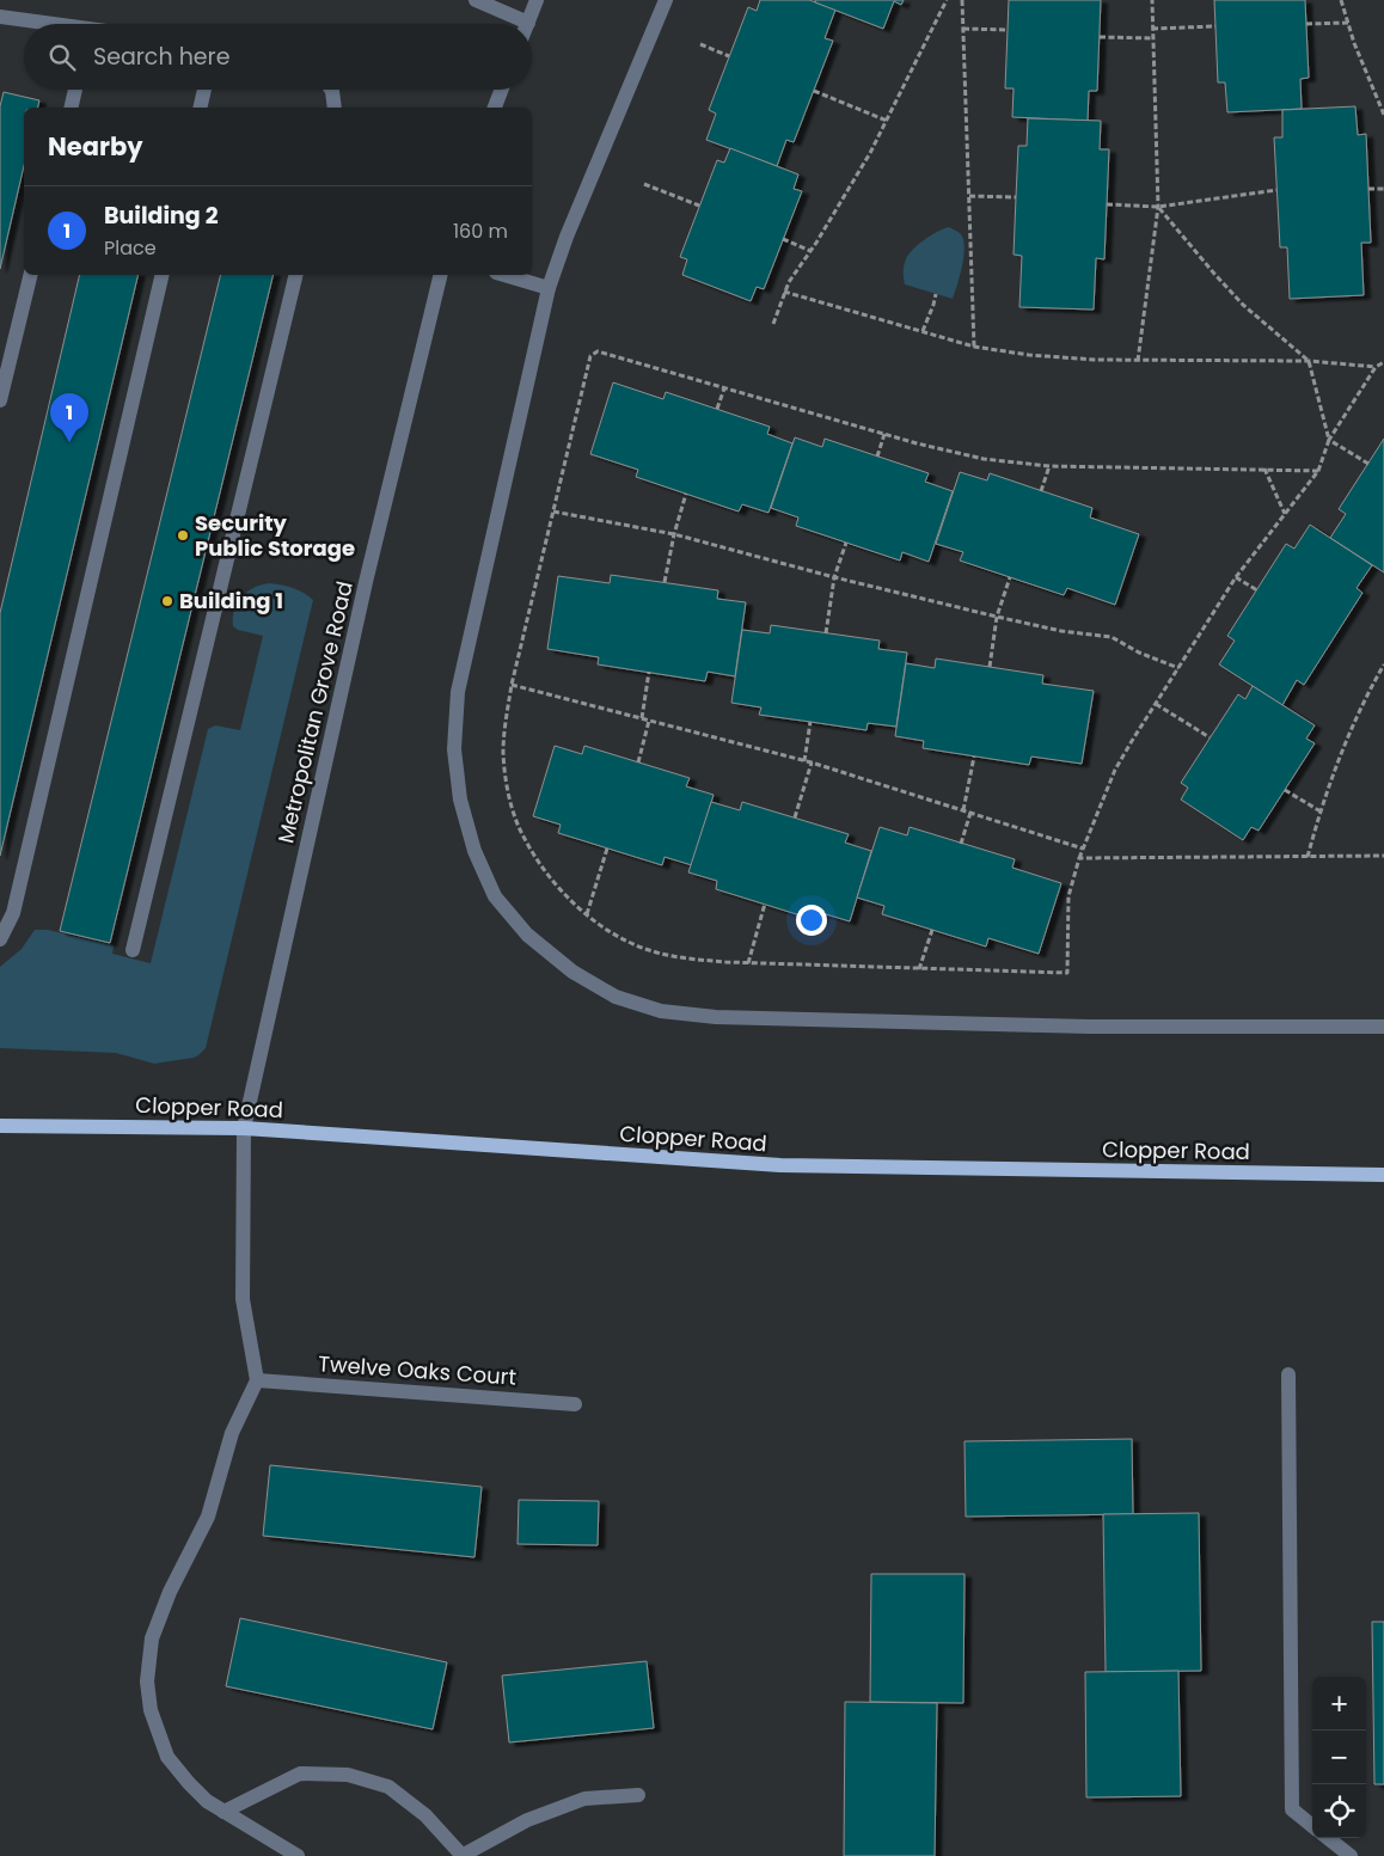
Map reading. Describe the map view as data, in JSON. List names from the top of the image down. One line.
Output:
{"streets":{"main road":["Clopper Road"],"street":["Metropolitan Grove Road","Twelve Oaks Court"]},"crossings":[["Metropolitan Grove Road","Clopper Road"],["Metropolitan Grove Road","Twelve Oaks Court"]],"places":["Security Public Storage","Building 1"],"page":{"search":"Search here","heading":"Nearby","list":[{"mark":"1","name":"Building 2","note":"Place","value":"160 m"}],"pins":"1","map_buttons":["+","−"]}}
